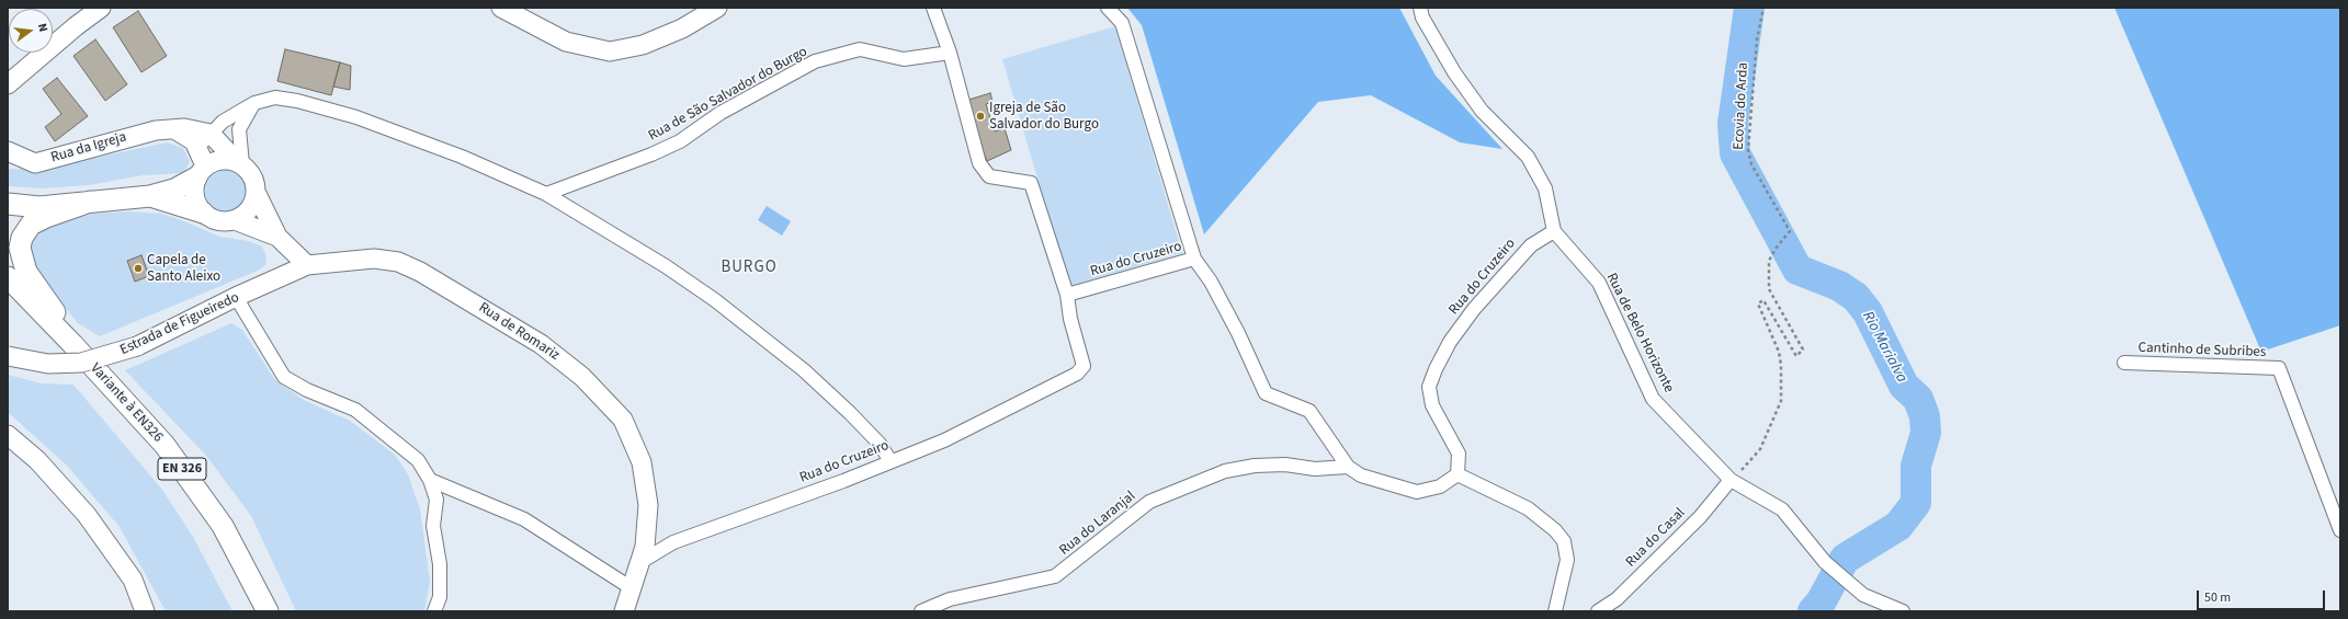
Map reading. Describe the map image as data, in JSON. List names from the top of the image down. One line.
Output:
{"streets":{"main road":["Rua da Igreja","Estrada de Figueiredo","Rua de Romariz","Variante à EN326","EN 326"],"street":["Rua de São Salvador do Burgo","Rua do Cruzeiro","Rua de Belo Horizonte","Cantinho de Subribes","Rua do Laranjal","Rua do Casal"],"path":["Ecovia do Arda"]},"crossings":[["Ecovia do Arda","Rua de Belo Horizonte"],["Ecovia do Arda","Rua do Casal"],["Rua do Cruzeiro","Rua de Romariz"],["Rua do Cruzeiro","Rua de Belo Horizonte"],["Rua do Cruzeiro","Rua do Laranjal"],["Estrada de Figueiredo","Rua de Romariz"],["Rua de Belo Horizonte","Rua do Casal"]],"districts":["BURGO"],"water":["Rio Marialva"],"places":["Igreja de São Salvador do Burgo","Capela de Santo Aleixo"],"scale_bar":"50 m","north":"right"}
